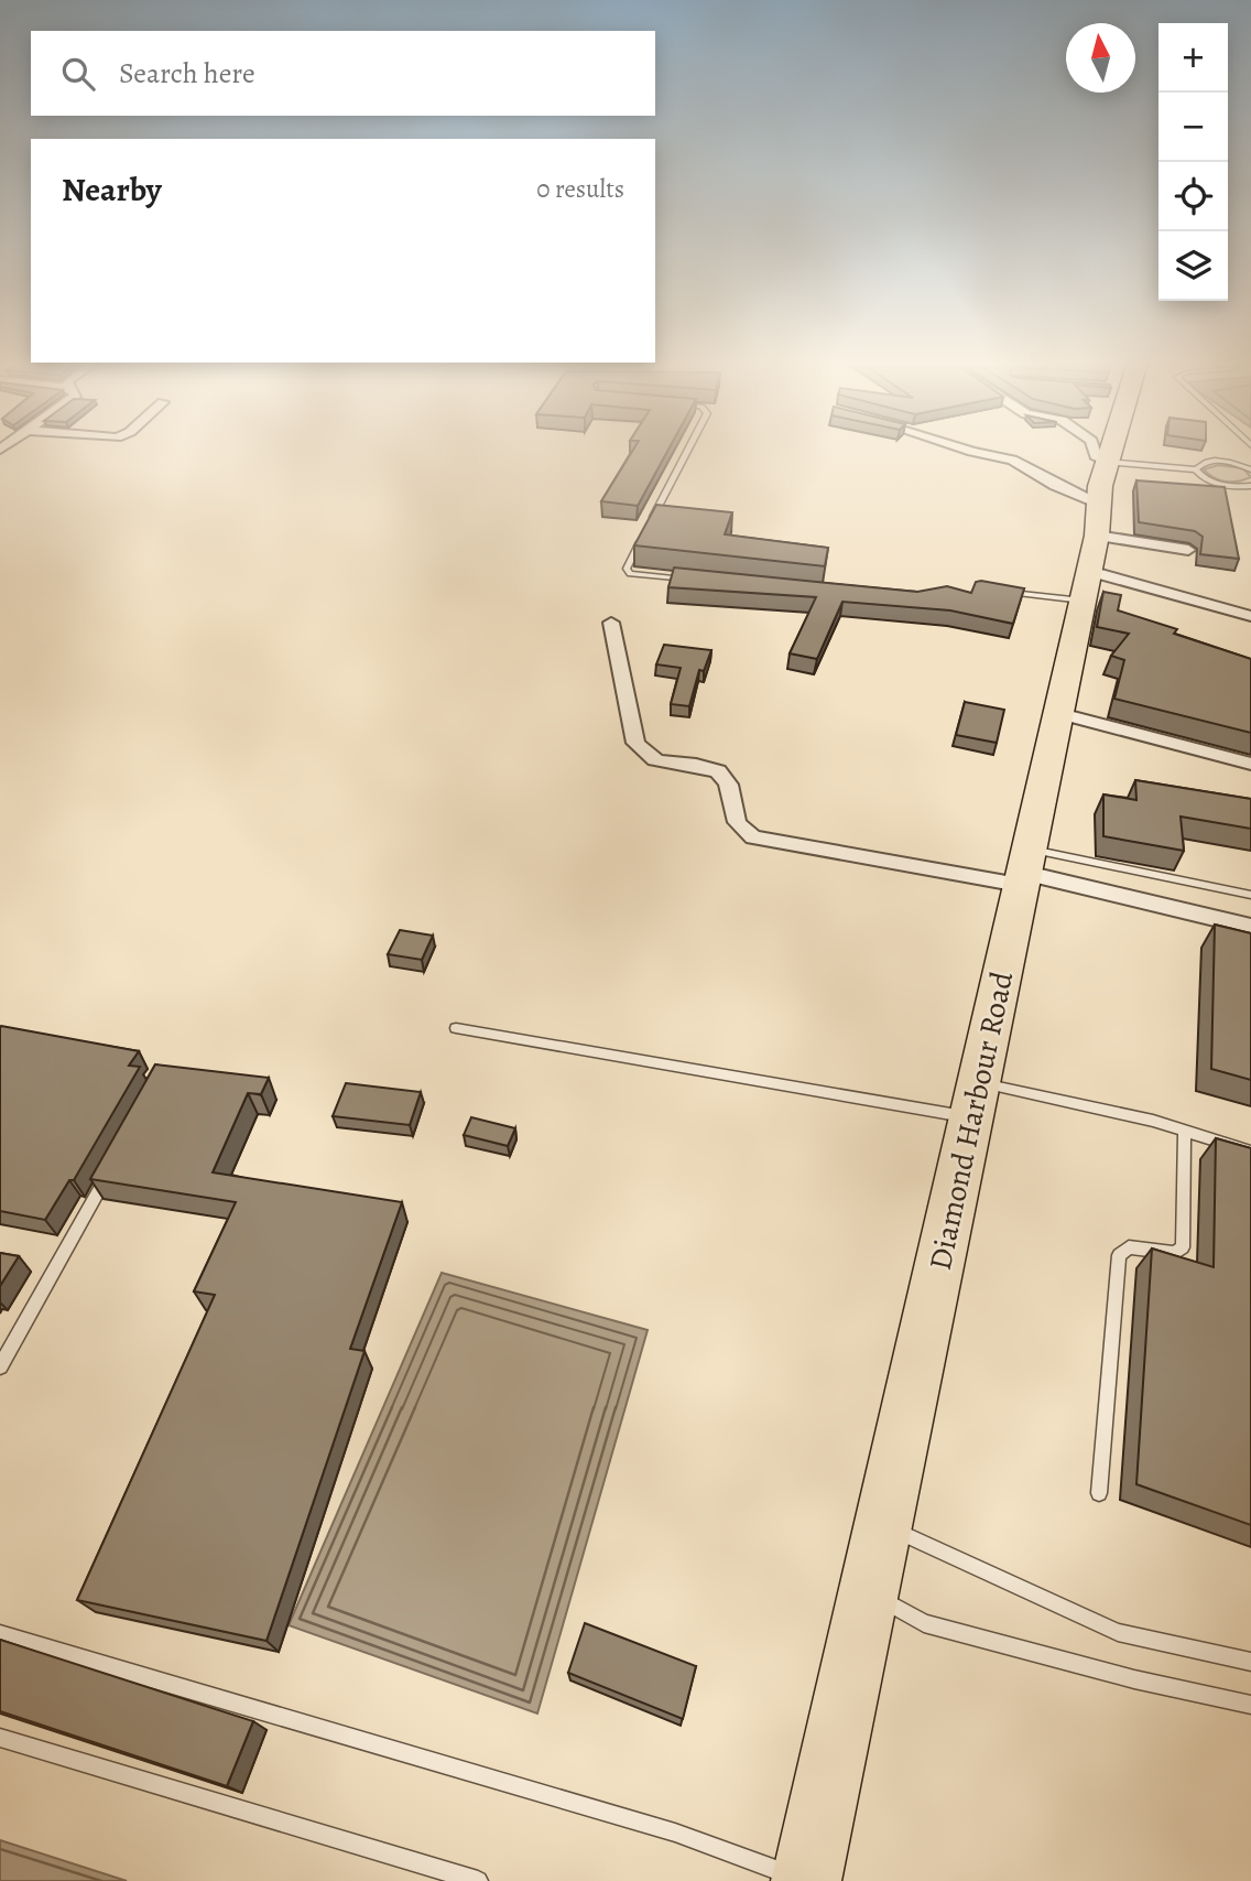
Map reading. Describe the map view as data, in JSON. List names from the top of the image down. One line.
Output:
{"streets":{"highway":["Diamond Harbour Road"]},"north":"top","page":{"map_buttons":["+","−"],"search":"Search here","heading":["Nearby","0 results"]}}
